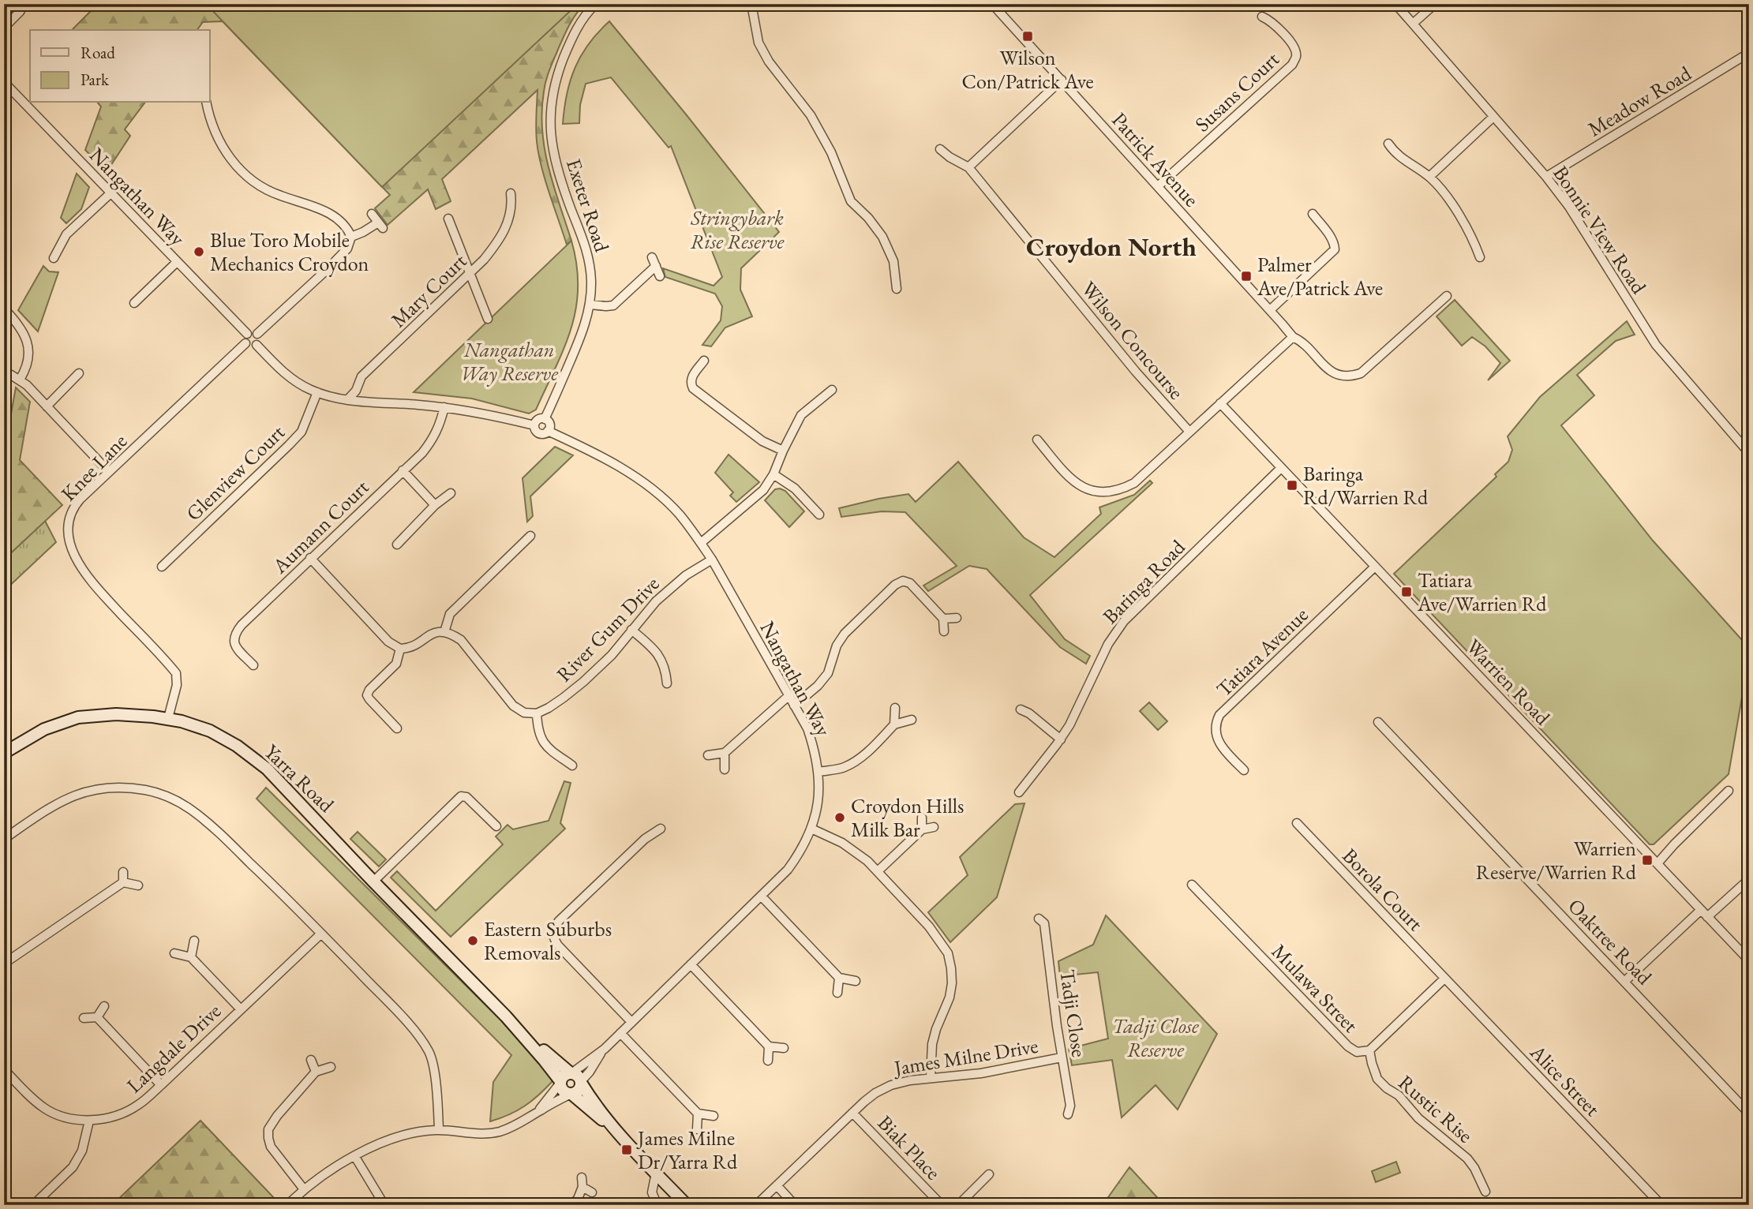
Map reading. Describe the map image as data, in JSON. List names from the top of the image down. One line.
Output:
{"streets":{"main road":["Yarra Road"],"street":["Susans Court","Meadow Road","Patrick Avenue","Nangathan Way","Exeter Road","Bonnie View Road","Mary Court","Wilson Concourse","Knee Lane","Glenview Court","Aumann Court","Baringa Road","River Gum Drive","Tatiara Avenue","Warrien Road","Borola Court","Oaktree Road","Mulawa Street","Tadji Close","Langdale Drive","James Milne Drive","Alice Street","Rustic Rise","Biak Place"]},"crossings":[["Susans Court","Patrick Avenue"],["Meadow Road","Bonnie View Road"],["Nangathan Way","Exeter Road"],["Nangathan Way","Knee Lane"],["Nangathan Way","River Gum Drive"],["Nangathan Way","Yarra Road"],["Knee Lane","Yarra Road"],["Baringa Road","Warrien Road"],["Tatiara Avenue","Warrien Road"],["Borola Court","Mulawa Street"],["Borola Court","Alice Street"],["Mulawa Street","Alice Street"],["Mulawa Street","Rustic Rise"],["Tadji Close","James Milne Drive"],["James Milne Drive","Biak Place"]],"districts":["Croydon North"],"parks":["Stringybark Rise Reserve","Nangathan Way Reserve","Tadji Close Reserve"],"places":{"transit":["Wilson Con/Patrick Ave","Palmer Ave/Patrick Ave","Baringa Rd/Warrien Rd","Tatiara Ave/Warrien Rd","Warrien Reserve/Warrien Rd","James Milne Dr/Yarra Rd"],"other":["Blue Toro Mobile Mechanics Croydon","Croydon Hills Milk Bar","Eastern Suburbs Removals"]},"legend":["Road","Park"]}
